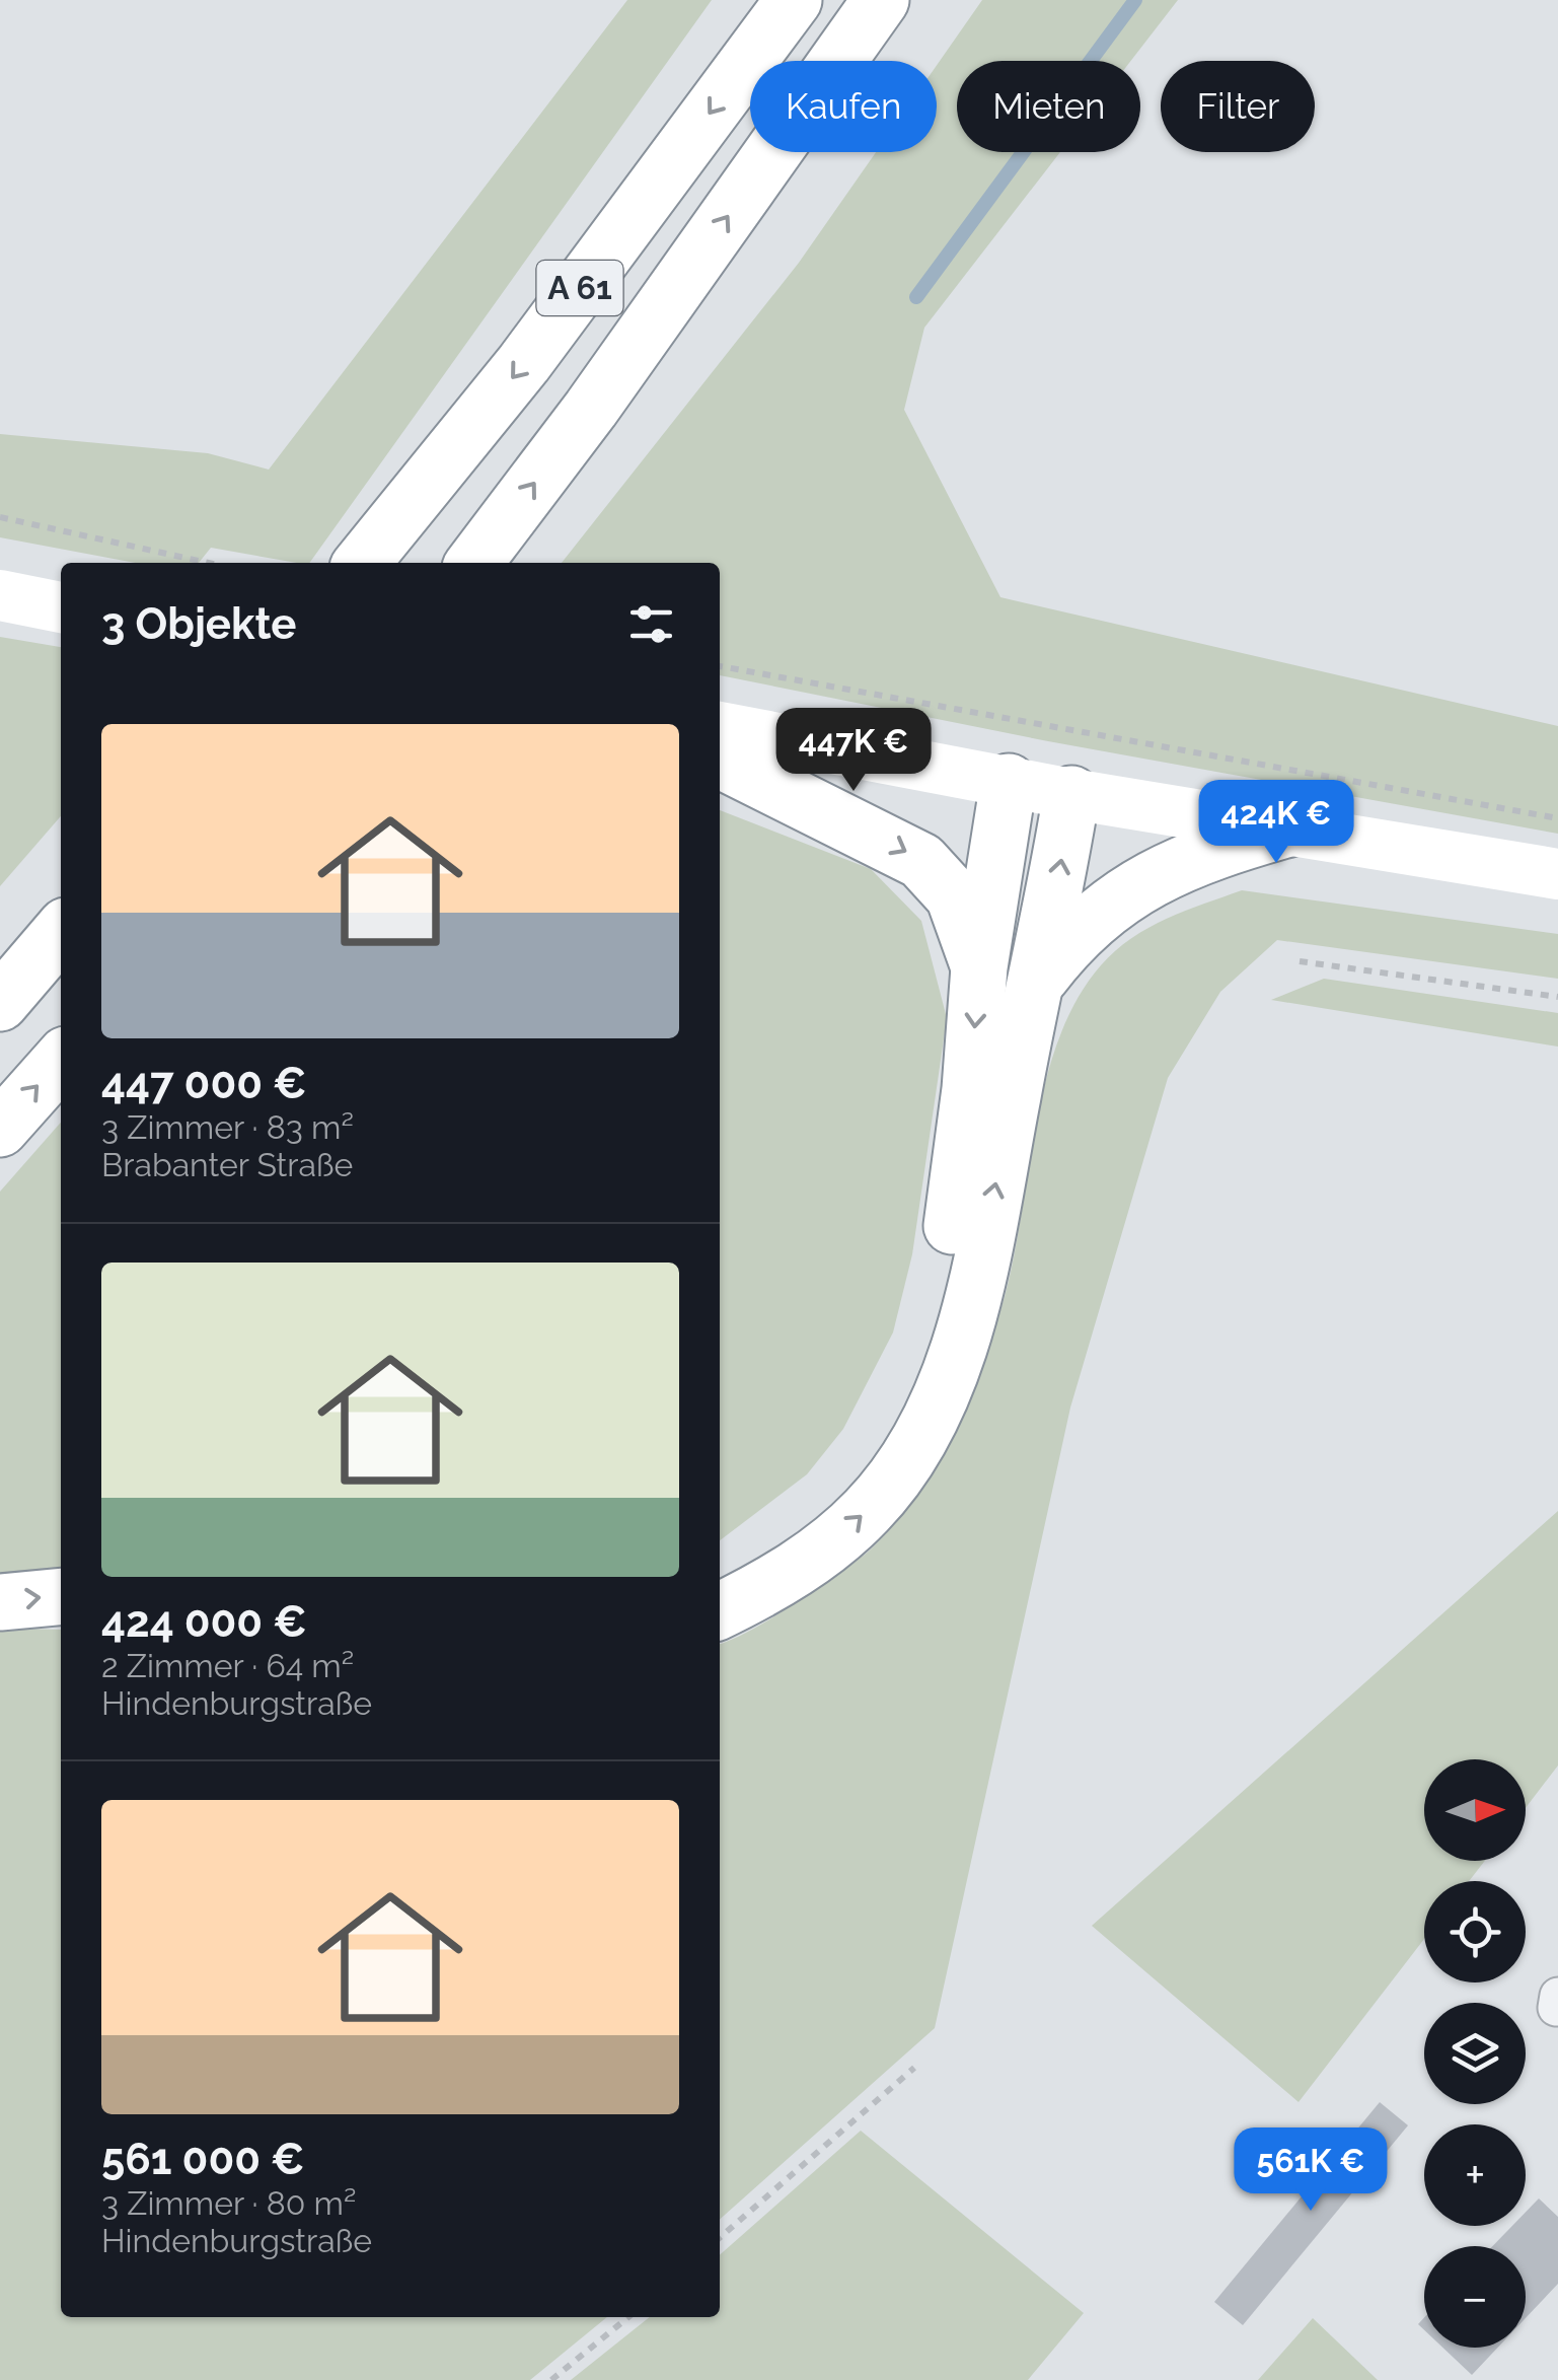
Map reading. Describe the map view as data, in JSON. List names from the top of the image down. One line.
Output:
{"streets":{"highway":["A 61"]},"north":"right","page":{"chip":["Kaufen","Mieten","Filter"],"heading":"3 Objekte","list":[{"name":"447 000 €","note":"3 Zimmer · 83 m² · Brabanter Straße"},{"name":"424 000 €","note":"2 Zimmer · 64 m² · Hindenburgstraße"},{"name":"561 000 €","note":"3 Zimmer · 80 m² · Hindenburgstraße"}],"price":["447K €","424K €","561K €"],"map_buttons":["+","−"]}}
